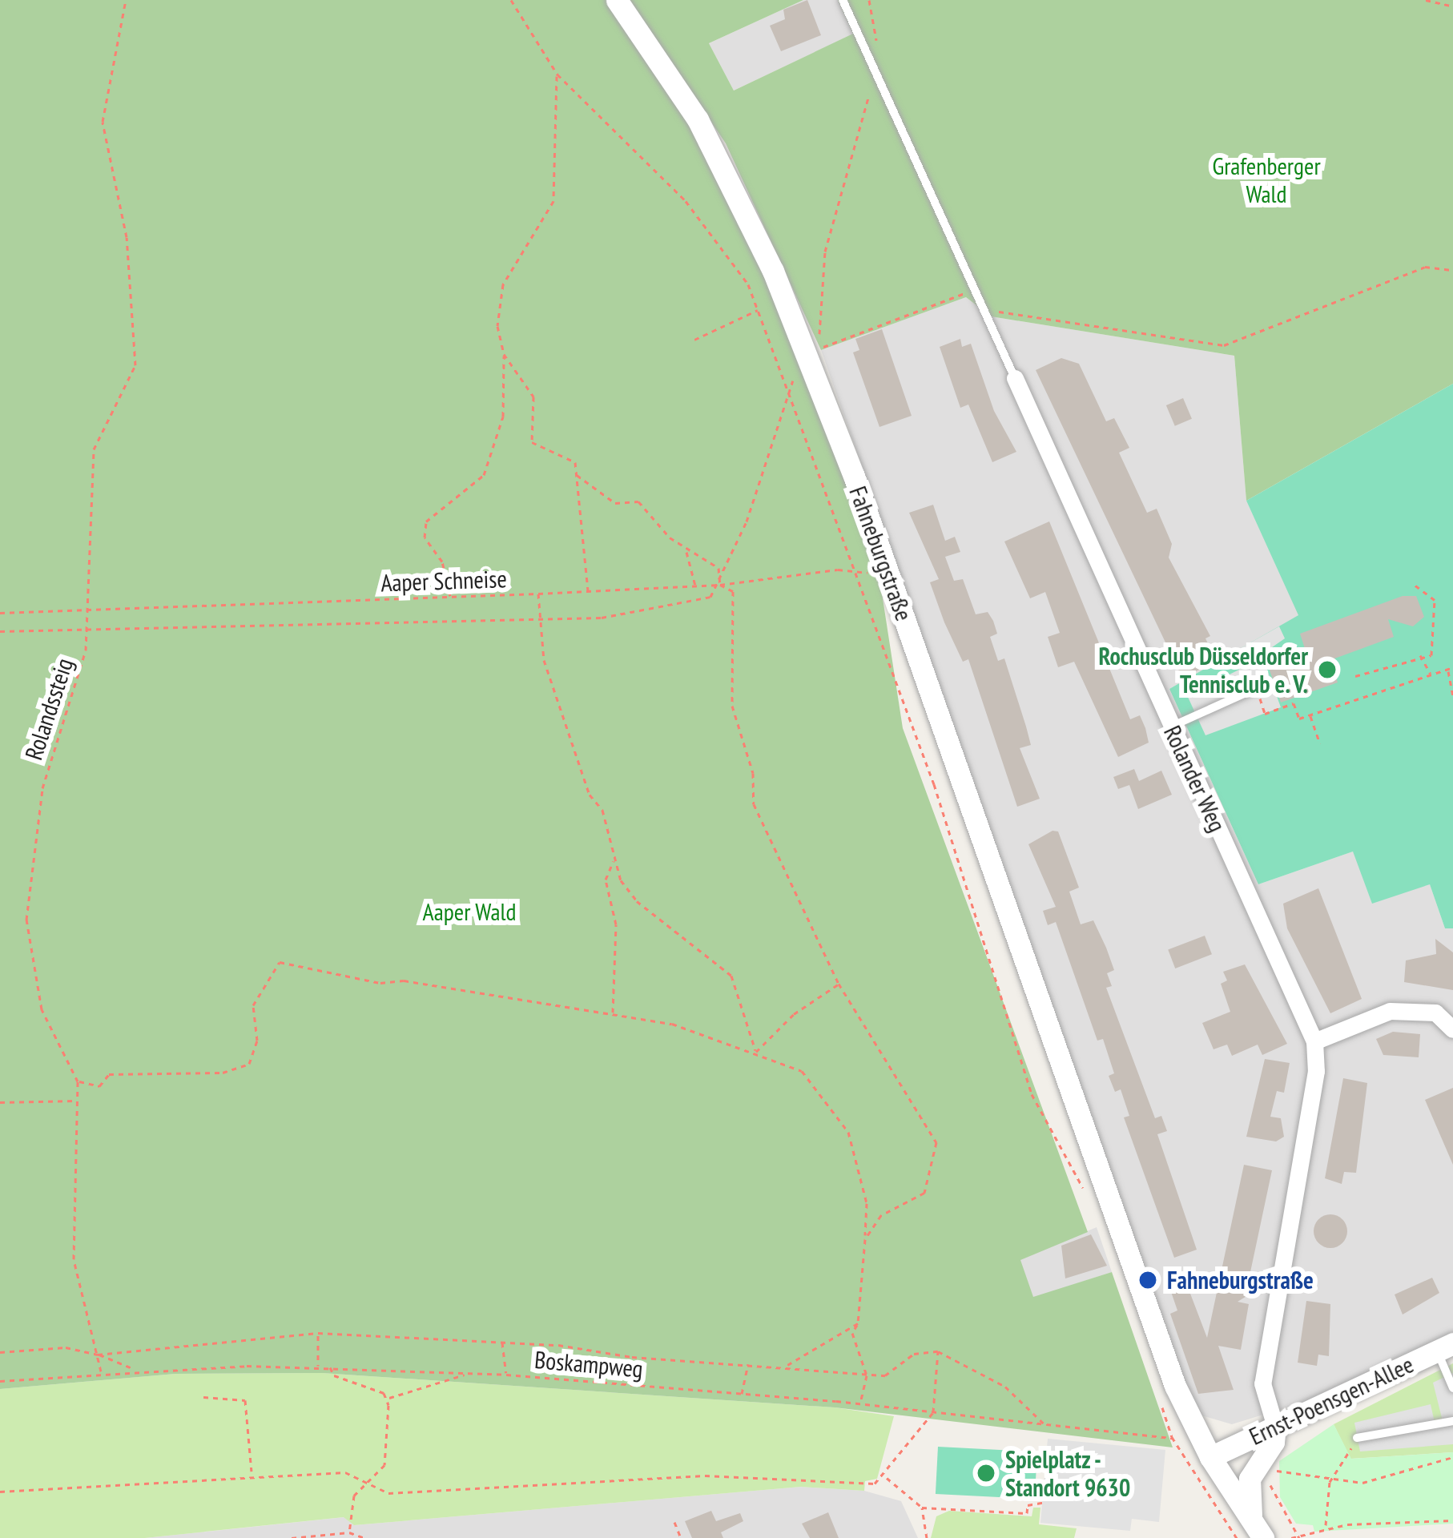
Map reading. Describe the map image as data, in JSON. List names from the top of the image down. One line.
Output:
{"streets":{"street":["Fahneburgstraße","Rolander Weg","Ernst-Poensgen-Allee"],"path":["Aaper Schneise","Rolandssteig","Boskampweg"]},"crossings":[["Fahneburgstraße","Aaper Schneise"],["Fahneburgstraße","Ernst-Poensgen-Allee"],["Aaper Schneise","Rolandssteig"],["Rolandssteig","Boskampweg"],["Rolander Weg","Ernst-Poensgen-Allee"]],"parks":["Grafenberger Wald","Aaper Wald"],"places":["Rochusclub Düsseldorfer Tennisclub e. V.","Fahneburgstraße","Spielplatz - Standort 9630"]}
